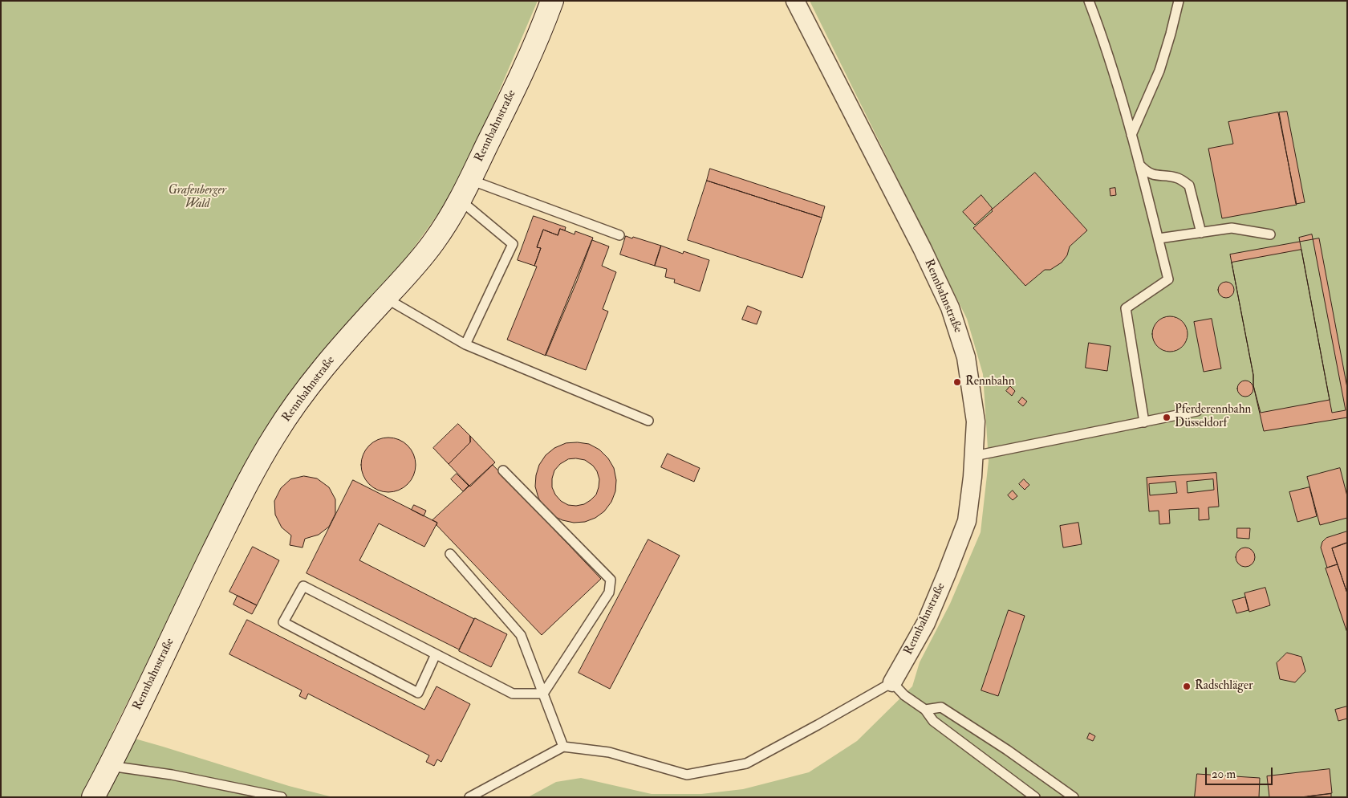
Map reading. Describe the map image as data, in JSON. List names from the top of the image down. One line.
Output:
{"streets":{"street":["Rennbahnstraße"]},"parks":["Grafenberger Wald"],"places":["Rennbahn","Pferderennbahn Düsseldorf","Radschläger"],"scale_bar":"20 m"}
